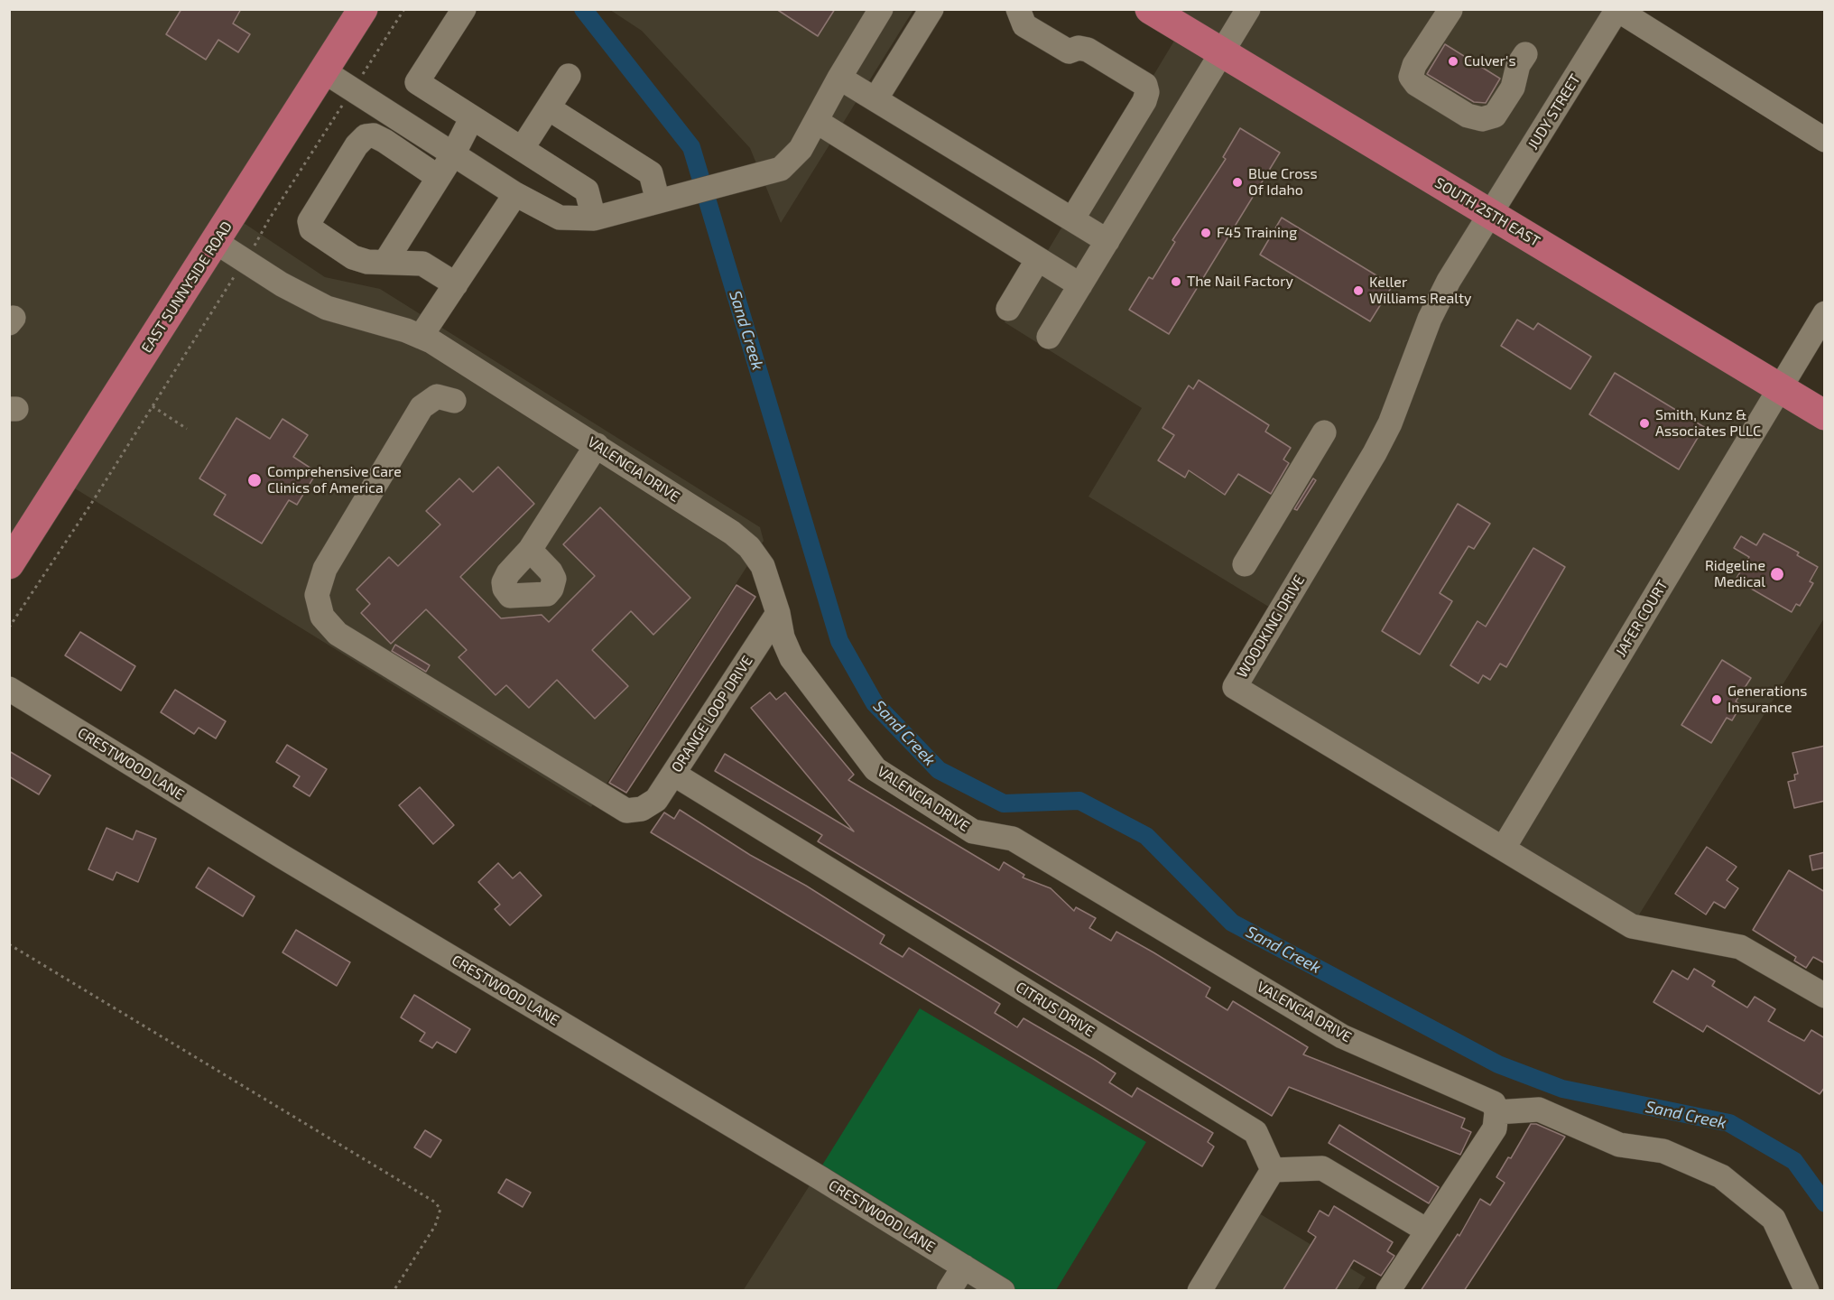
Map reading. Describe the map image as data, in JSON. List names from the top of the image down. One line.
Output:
{"streets":{"main road":["SOUTH 25TH EAST","EAST SUNNYSIDE ROAD"],"street":["JUDY STREET","VALENCIA DRIVE","JAFER COURT","WOODKING DRIVE","ORANGE LOOP DRIVE","CRESTWOOD LANE","CITRUS DRIVE"]},"crossings":[["JUDY STREET","SOUTH 25TH EAST"],["JUDY STREET","WOODKING DRIVE"],["SOUTH 25TH EAST","JAFER COURT"],["SOUTH 25TH EAST","WOODKING DRIVE"],["EAST SUNNYSIDE ROAD","VALENCIA DRIVE"],["VALENCIA DRIVE","ORANGE LOOP DRIVE"],["JAFER COURT","WOODKING DRIVE"],["ORANGE LOOP DRIVE","CITRUS DRIVE"]],"water":["Sand Creek"],"places":["Culver's","Blue Cross Of Idaho","F45 Training","The Nail Factory","Keller Williams Realty","Smith, Kunz & Associates PLLC","Comprehensive Care Clinics of America","Ridgeline Medical","Generations Insurance"]}
